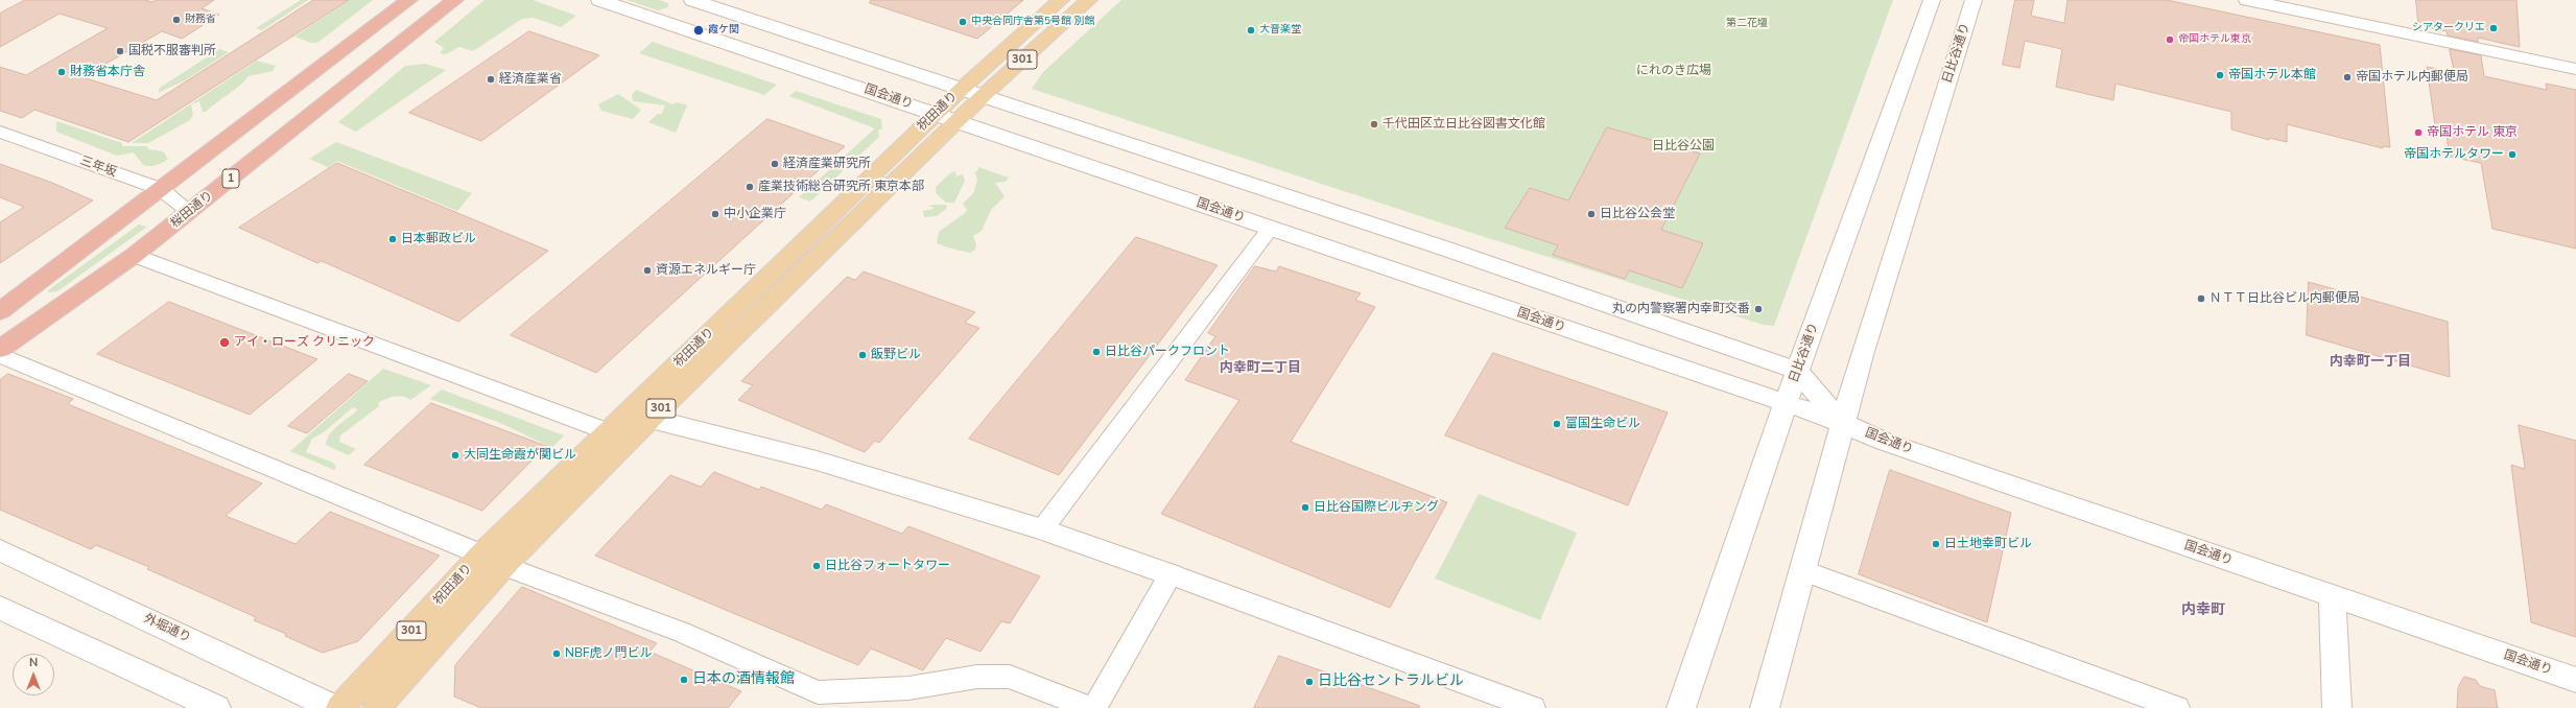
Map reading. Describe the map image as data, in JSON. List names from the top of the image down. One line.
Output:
{"streets":{"highway":["1","桜田通り"],"main road":["301","祝田通り"],"street":["日比谷通り","国会通り","三年坂","外堀通り"]},"crossings":[["日比谷通り","国会通り"],["国会通り","祝田通り"],["三年坂","桜田通り"]],"districts":["内幸町一丁目","内幸町二丁目","内幸町"],"parks":["第二花壇","にれのき広場","日比谷公園"],"places":["財務省","中央合同庁舎第5号館 別館","シアタークリエ","霞ケ関","大音楽堂","帝国ホテル東京","国税不服審判所","財務省本庁舎","帝国ホテル本館","帝国ホテル内郵便局","経済産業省","千代田区立日比谷図書文化館","帝国ホテル 東京","帝国ホテルタワー","経済産業研究所","産業技術総合研究所 東京本部","中小企業庁","日比谷公会堂","日本郵政ビル","資源エネルギー庁","ＮＴＴ日比谷ビル内郵便局","丸の内警察署内幸町交番","アイ・ローズ クリニック","日比谷パークフロント","飯野ビル","富国生命ビル","大同生命霞が関ビル","日比谷国際ビルヂング","日土地幸町ビル","日比谷フォートタワー","NBF虎ノ門ビル","日本の酒情報館","日比谷セントラルビル"],"north":"top"}
